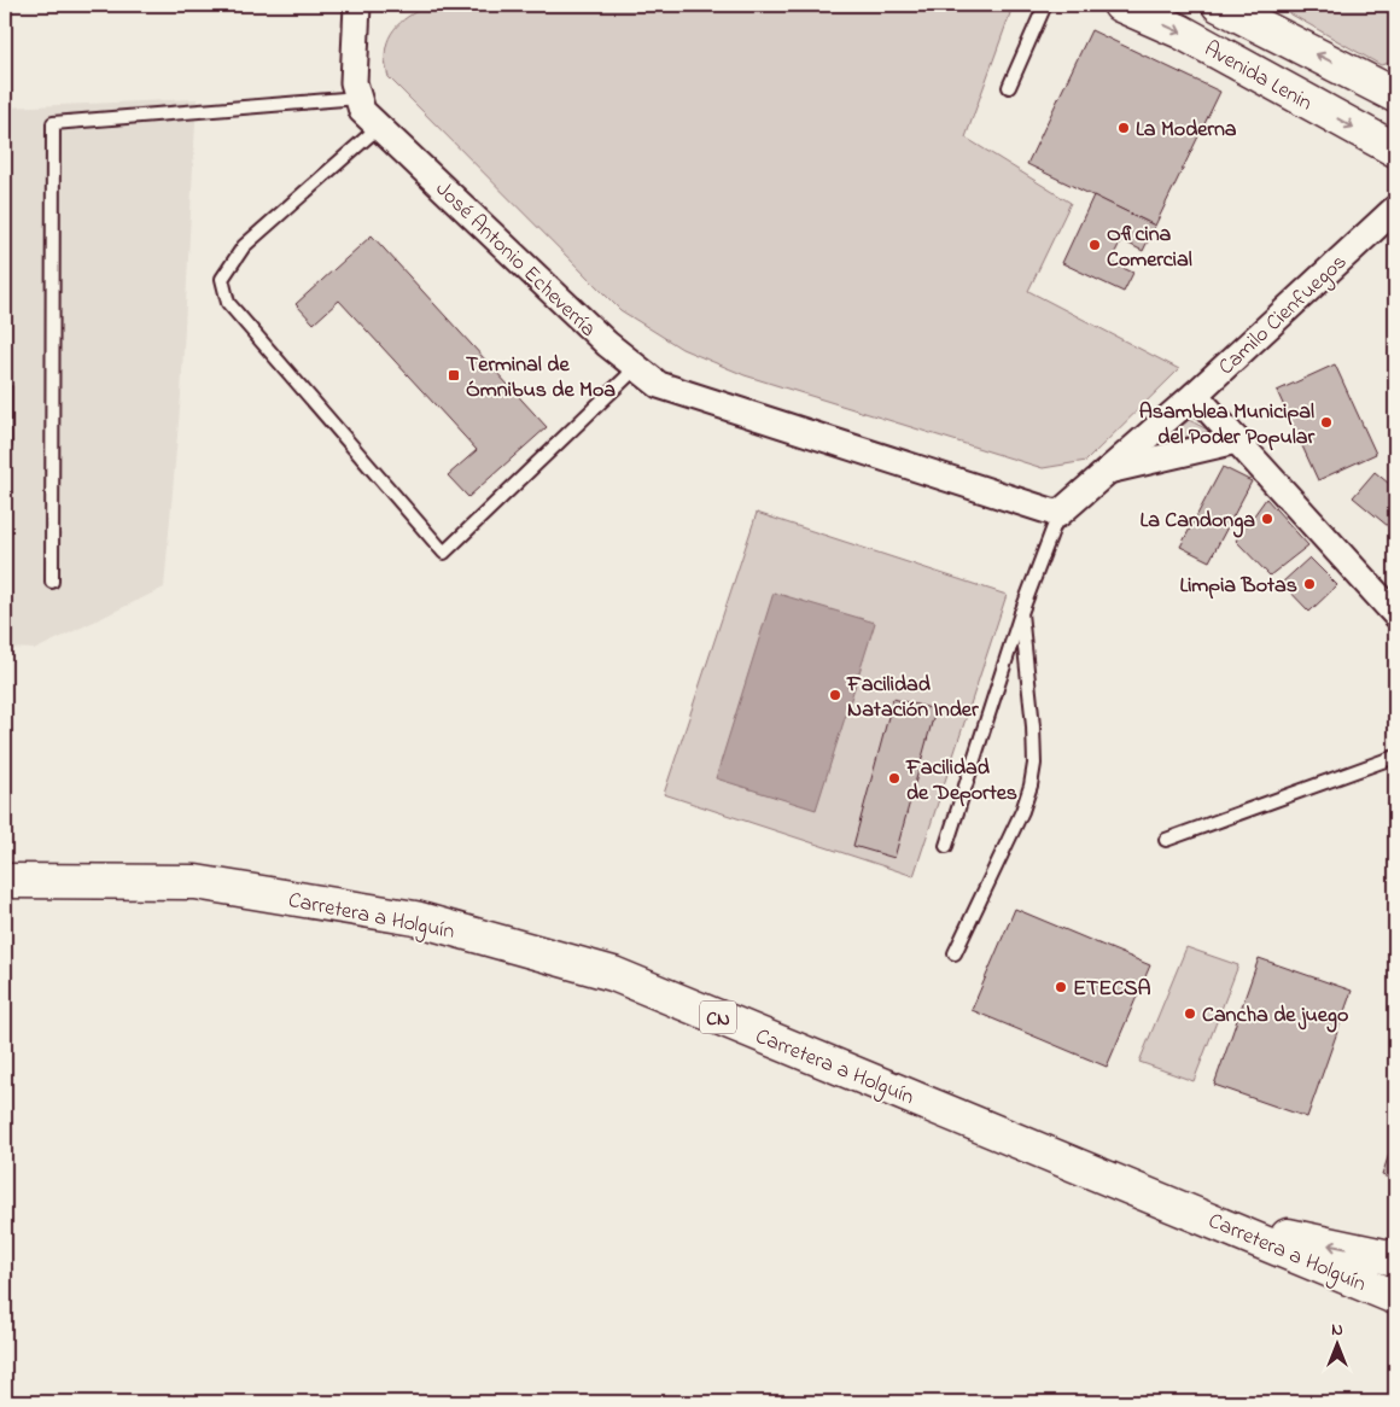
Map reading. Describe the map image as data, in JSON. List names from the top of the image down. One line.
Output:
{"streets":{"main road":["Avenida Lenin","Carretera a Holguín","CN"],"street":["José Antonio Echeverría","Camilo Cienfuegos"]},"crossings":[["José Antonio Echeverría","Camilo Cienfuegos"]],"places":{"other":["La Moderna","Oficina Comercial","Asamblea Municipal del Poder Popular","La Candonga","Limpia Botas","Facilidad Natación Inder","Facilidad de Deportes","ETECSA","Cancha de juego"],"transit":["Terminal de Ómnibus de Moa"]},"north":"top"}
